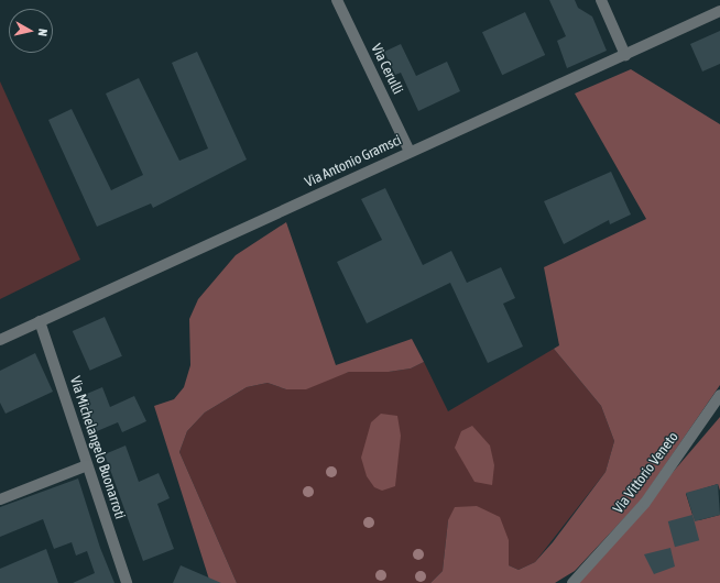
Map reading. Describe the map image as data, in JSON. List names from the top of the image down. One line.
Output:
{"streets":{"street":["Via Cerulli","Via Antonio Gramsci","Via Michelangelo Buonarroti","Via Vittorio Veneto"]},"crossings":[["Via Cerulli","Via Antonio Gramsci"],["Via Antonio Gramsci","Via Michelangelo Buonarroti"]],"north":"right"}
